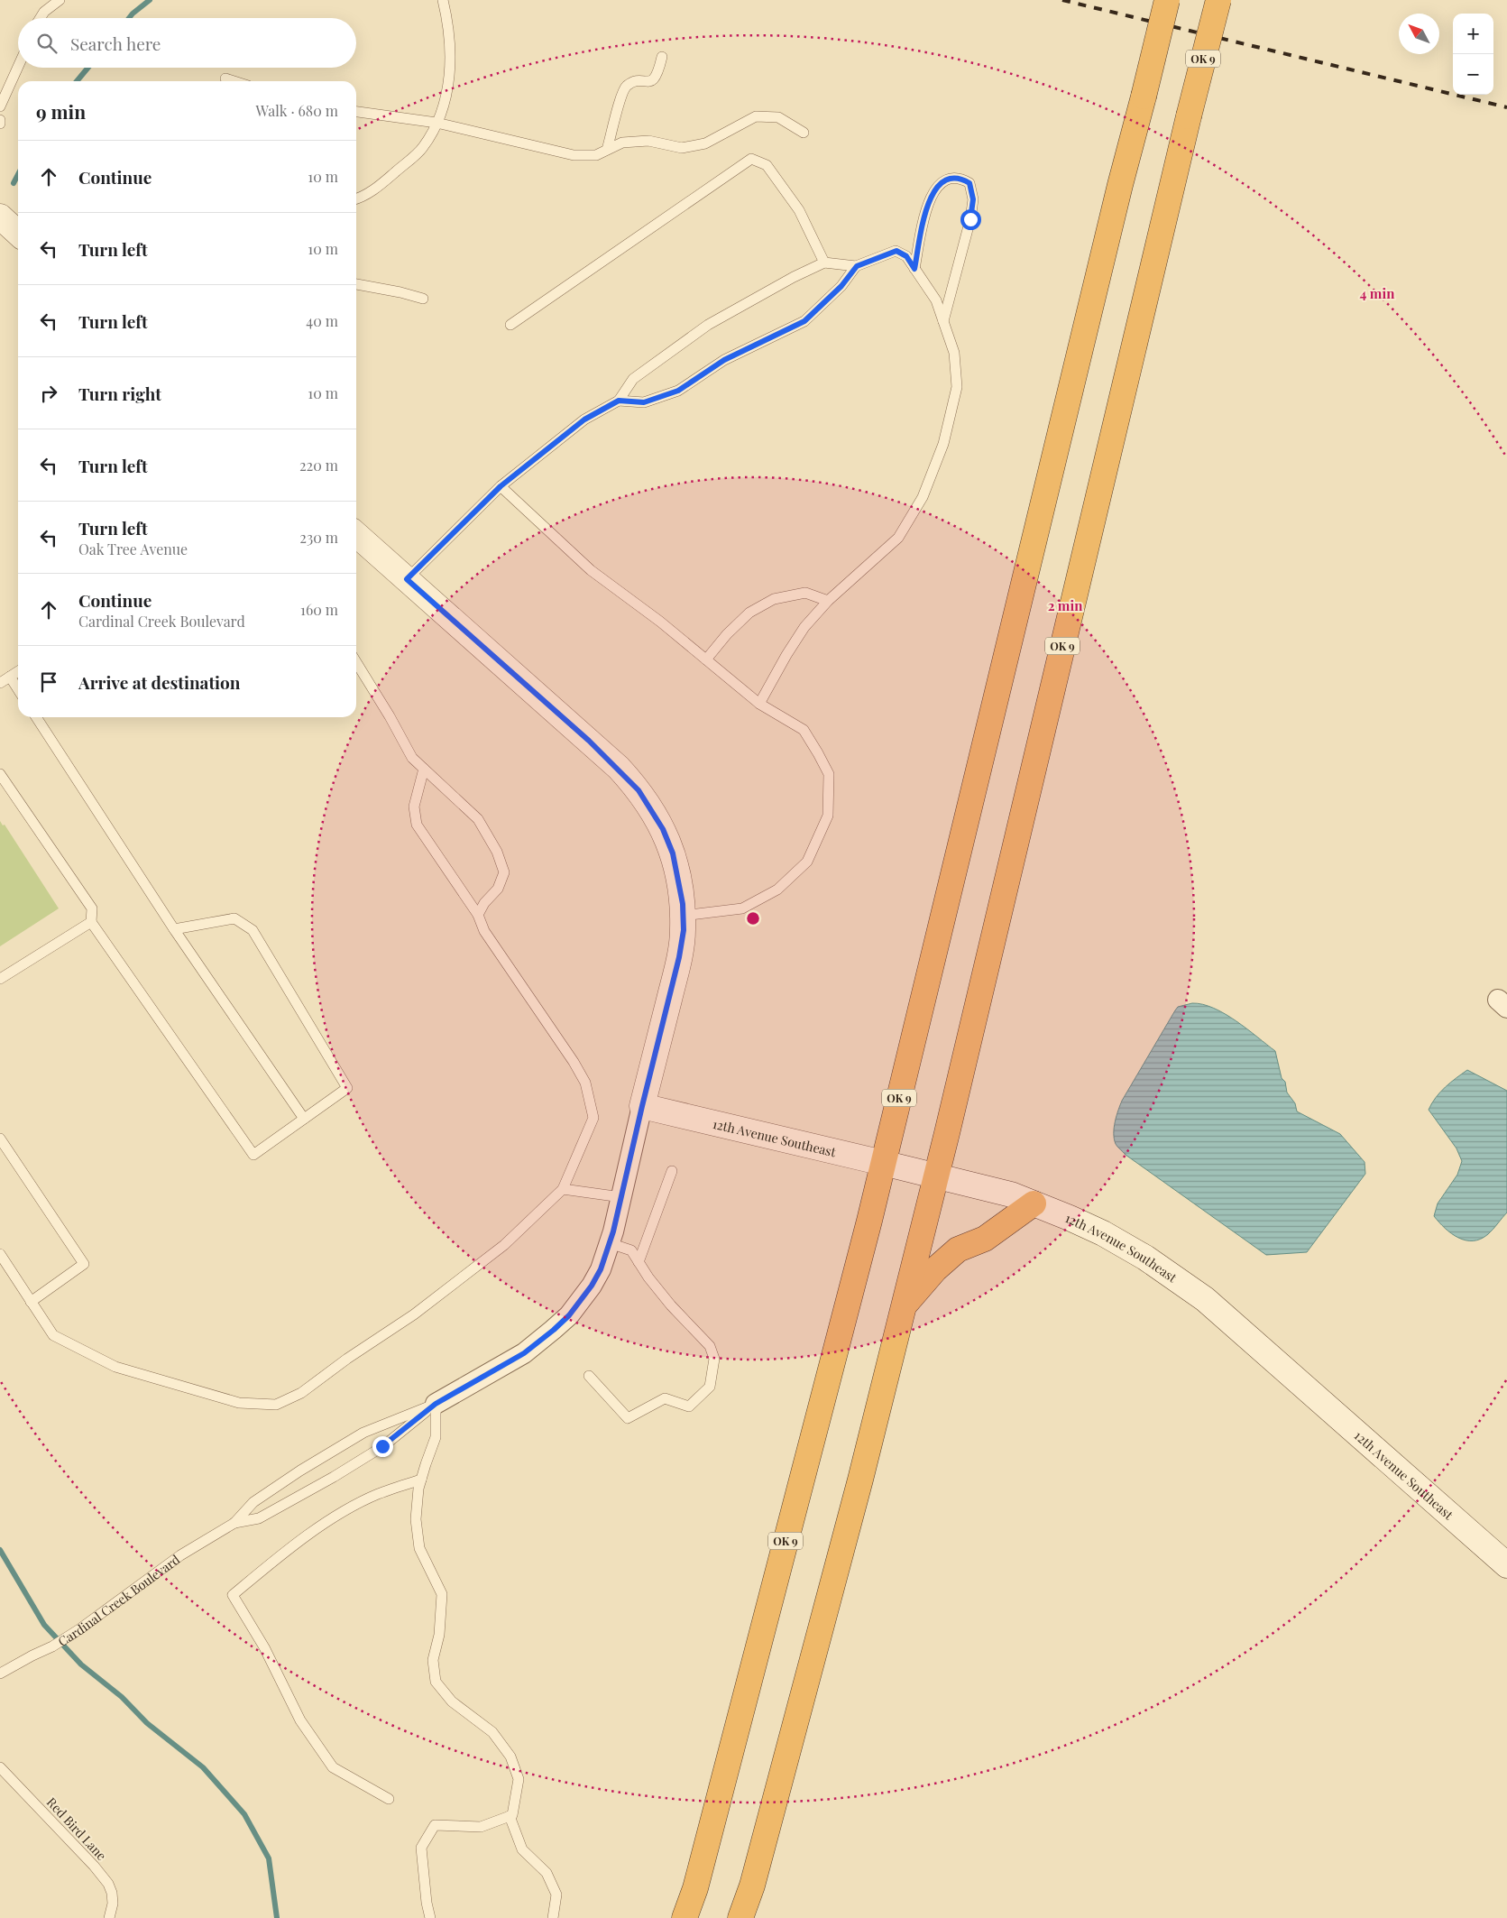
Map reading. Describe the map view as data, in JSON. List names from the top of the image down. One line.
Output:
{"streets":{"highway":["OK 9"],"street":["12th Avenue Southeast","Cardinal Creek Boulevard"],"lane":["Red Bird Lane"]},"crossings":[["OK 9","12th Avenue Southeast"],["12th Avenue Southeast","Cardinal Creek Boulevard"]],"north":"top left","page":{"map_buttons":["+","−"],"search":"Search here","heading":["9 min","Walk · 680 m"],"list":[["Continue","10 m"],["Turn left","10 m"],["Turn left","40 m"],["Turn right","10 m"],["Turn left","220 m"],["Turn left","Oak Tree Avenue","230 m"],["Continue","Cardinal Creek Boulevard","160 m"],"Arrive at destination"]},"rings":["4 min","2 min"]}
